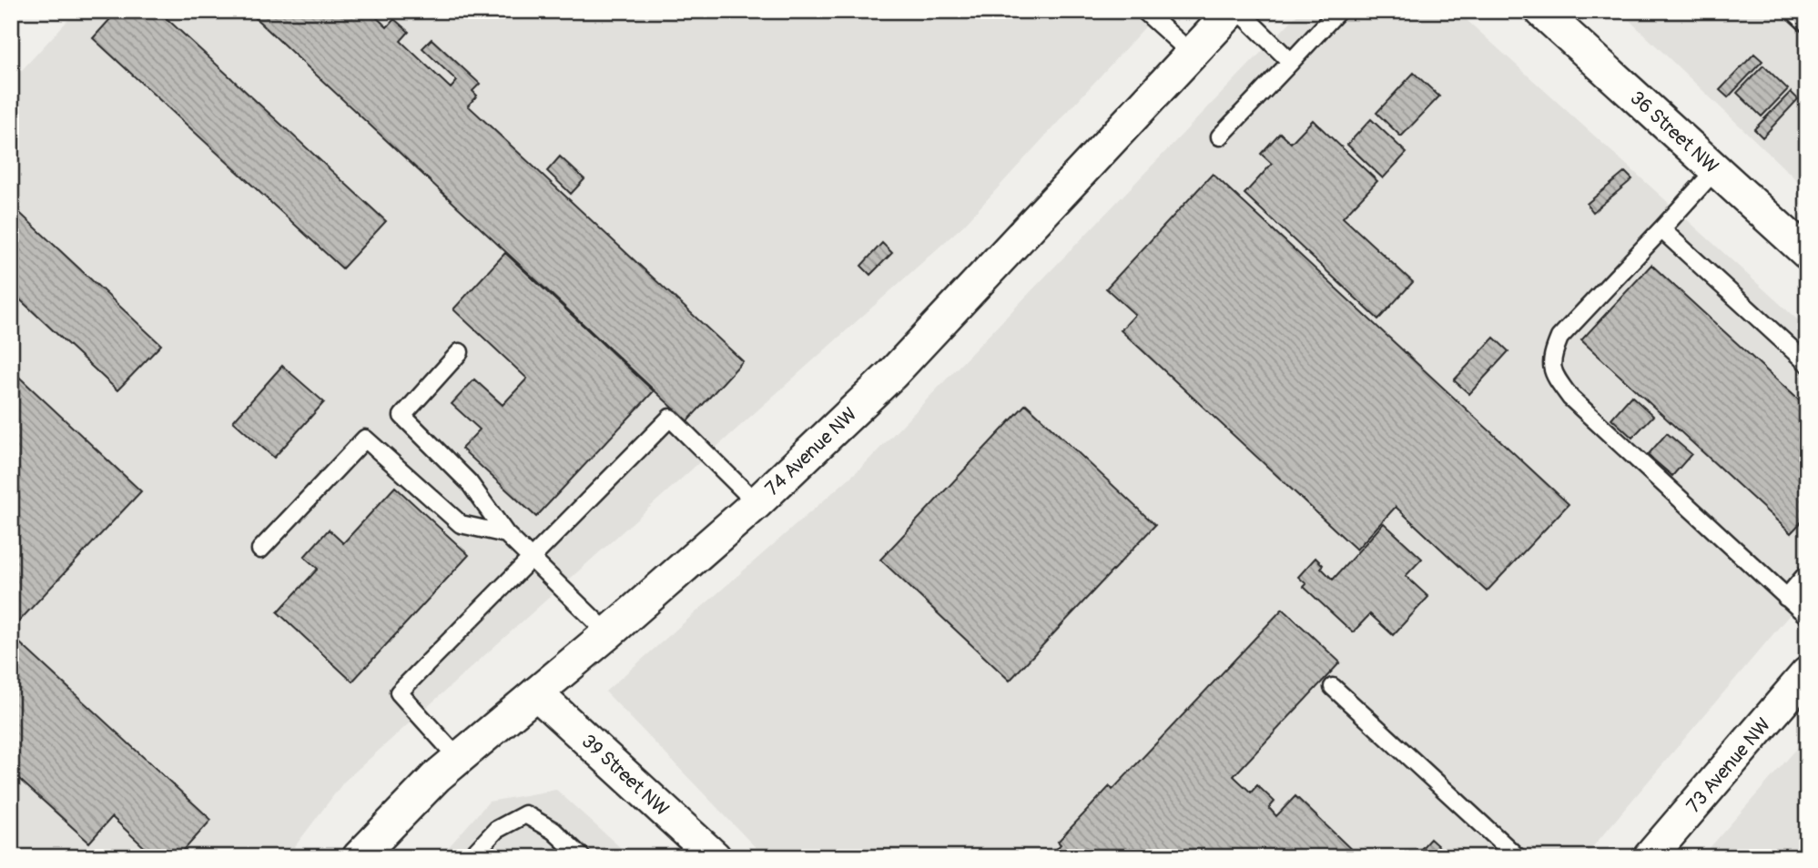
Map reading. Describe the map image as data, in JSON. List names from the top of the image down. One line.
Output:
{"streets":{"street":["36 Street NW","74 Avenue NW","73 Avenue NW","39 Street NW"]},"crossings":[["74 Avenue NW","39 Street NW"]]}
